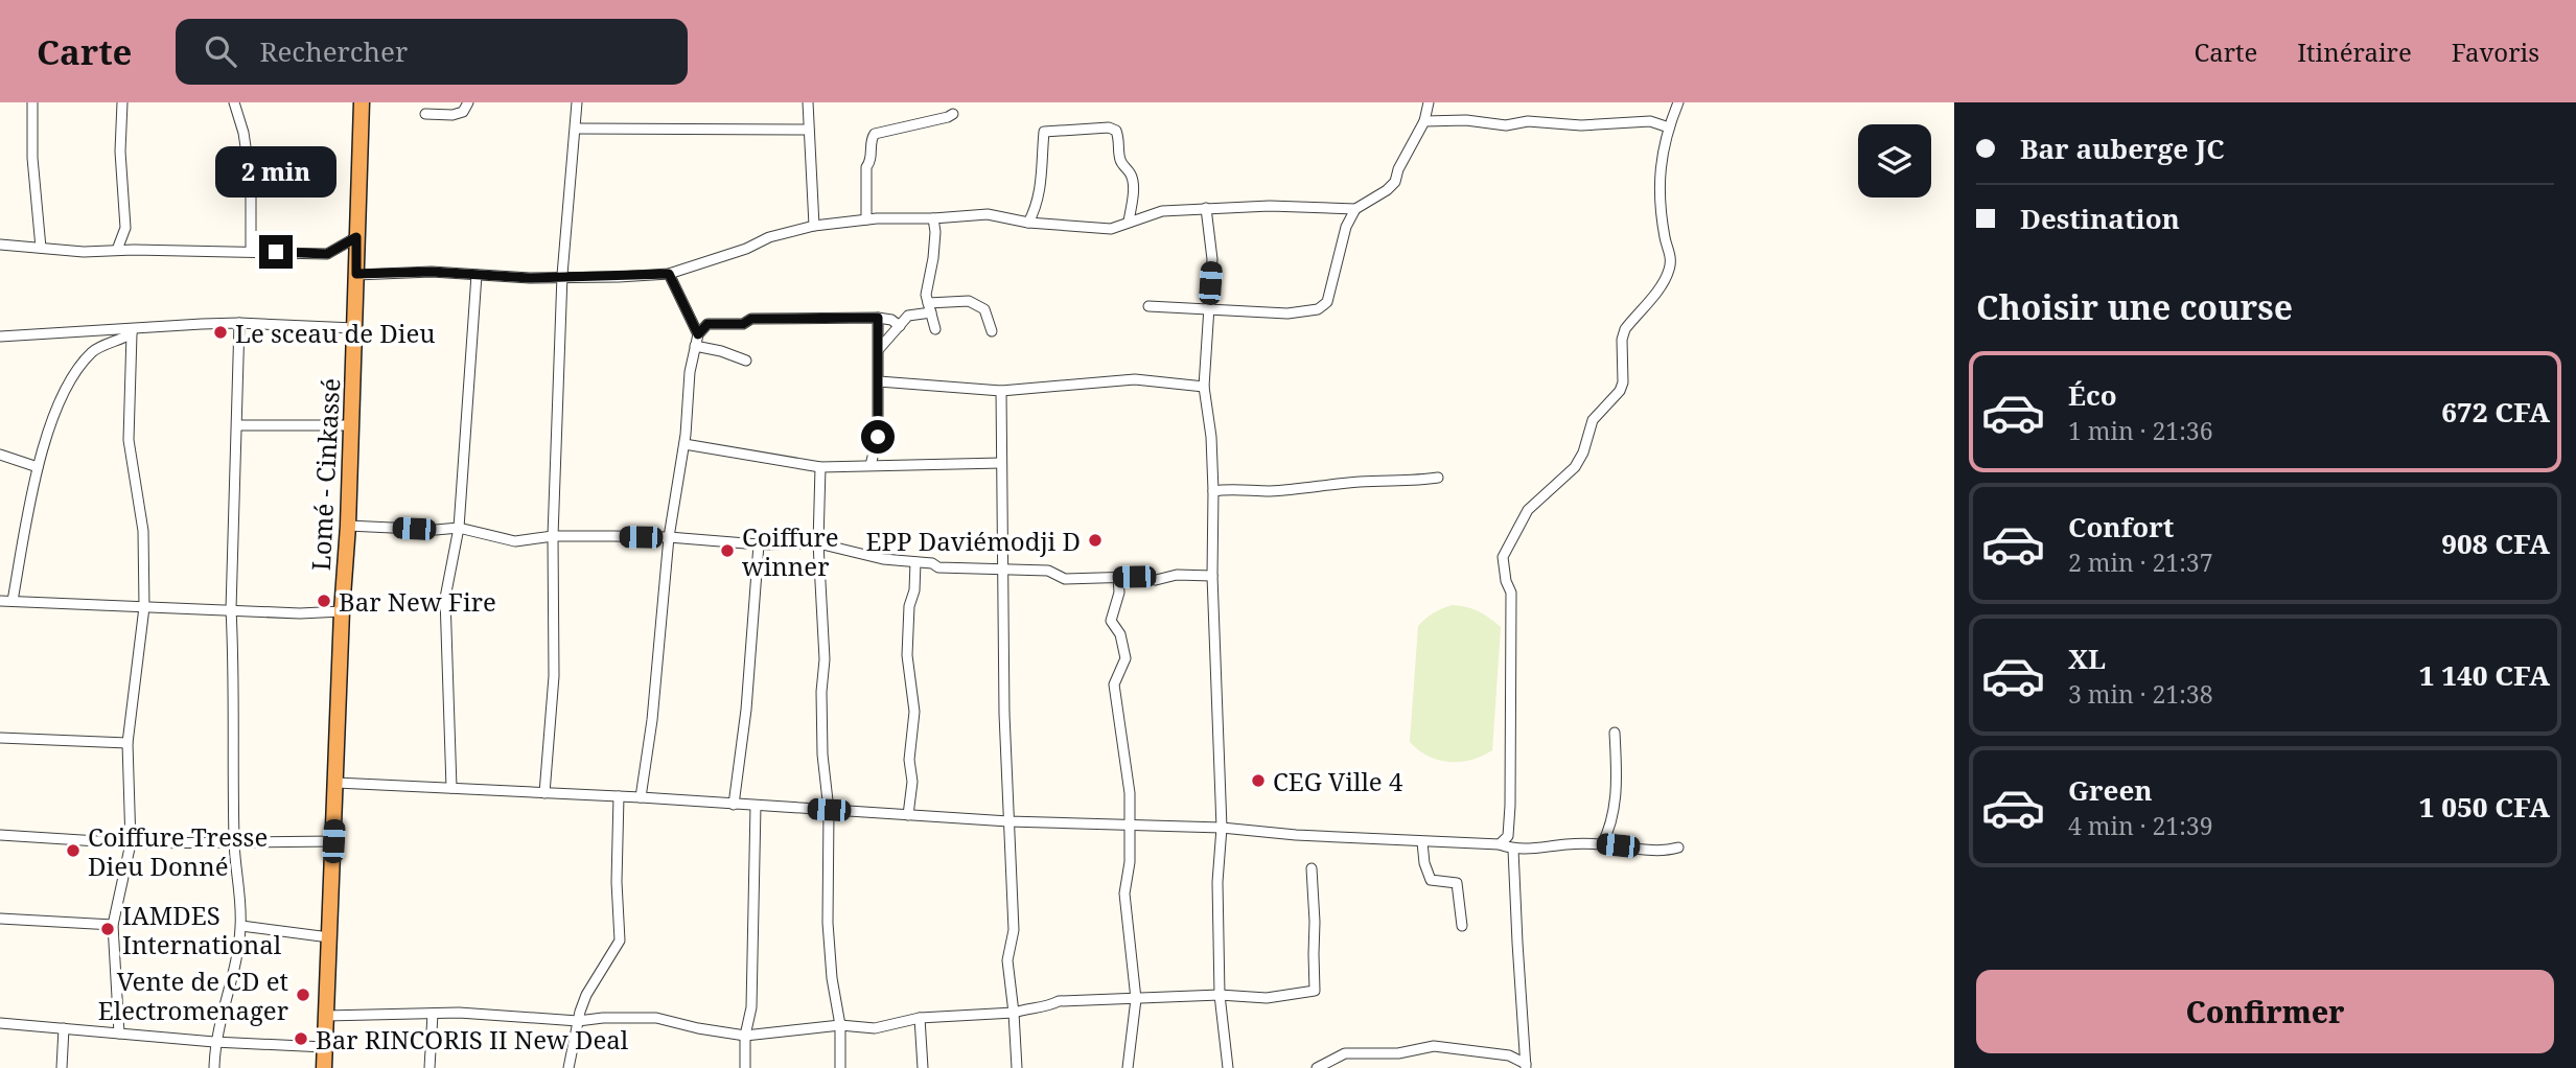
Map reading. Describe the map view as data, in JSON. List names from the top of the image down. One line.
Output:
{"streets":{"highway":["Lomé - Cinkassé"]},"places":["Le sceau de Dieu","EPP Daviémodji D","Coiffure winner","Bar New Fire","CEG Ville 4","Coiffure Tresse Dieu Donné","IAMDES International","Vente de CD et Electromenager","Bar RINCORIS II New Deal"],"page":{"header":"Carte","search":"Rechercher","nav":["Carte","Itinéraire","Favoris"],"banner":["Bar auberge JC","Destination"],"bubble":"2 min","heading":"Choisir une course","list":[{"name":"Éco","note":"1 min · 21:36","value":"672 CFA"},{"name":"Confort","note":"2 min · 21:37","value":"908 CFA"},{"name":"XL","note":"3 min · 21:38","value":"1 140 CFA"},{"name":"Green","note":"4 min · 21:39","value":"1 050 CFA"}],"buttons":"Confirmer"}}
